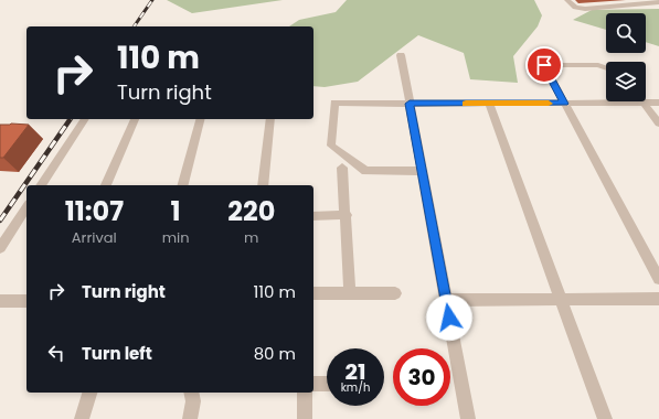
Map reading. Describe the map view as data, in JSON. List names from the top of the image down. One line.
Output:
{"page":{"turn":["110 m","Turn right"],"eta":["11:07","Arrival","1","min","220","m"],"list":[{"name":"Turn right","value":"110 m"},{"name":"Turn left","value":"80 m"}],"speed":"21 km/h","limit":"30"}}
